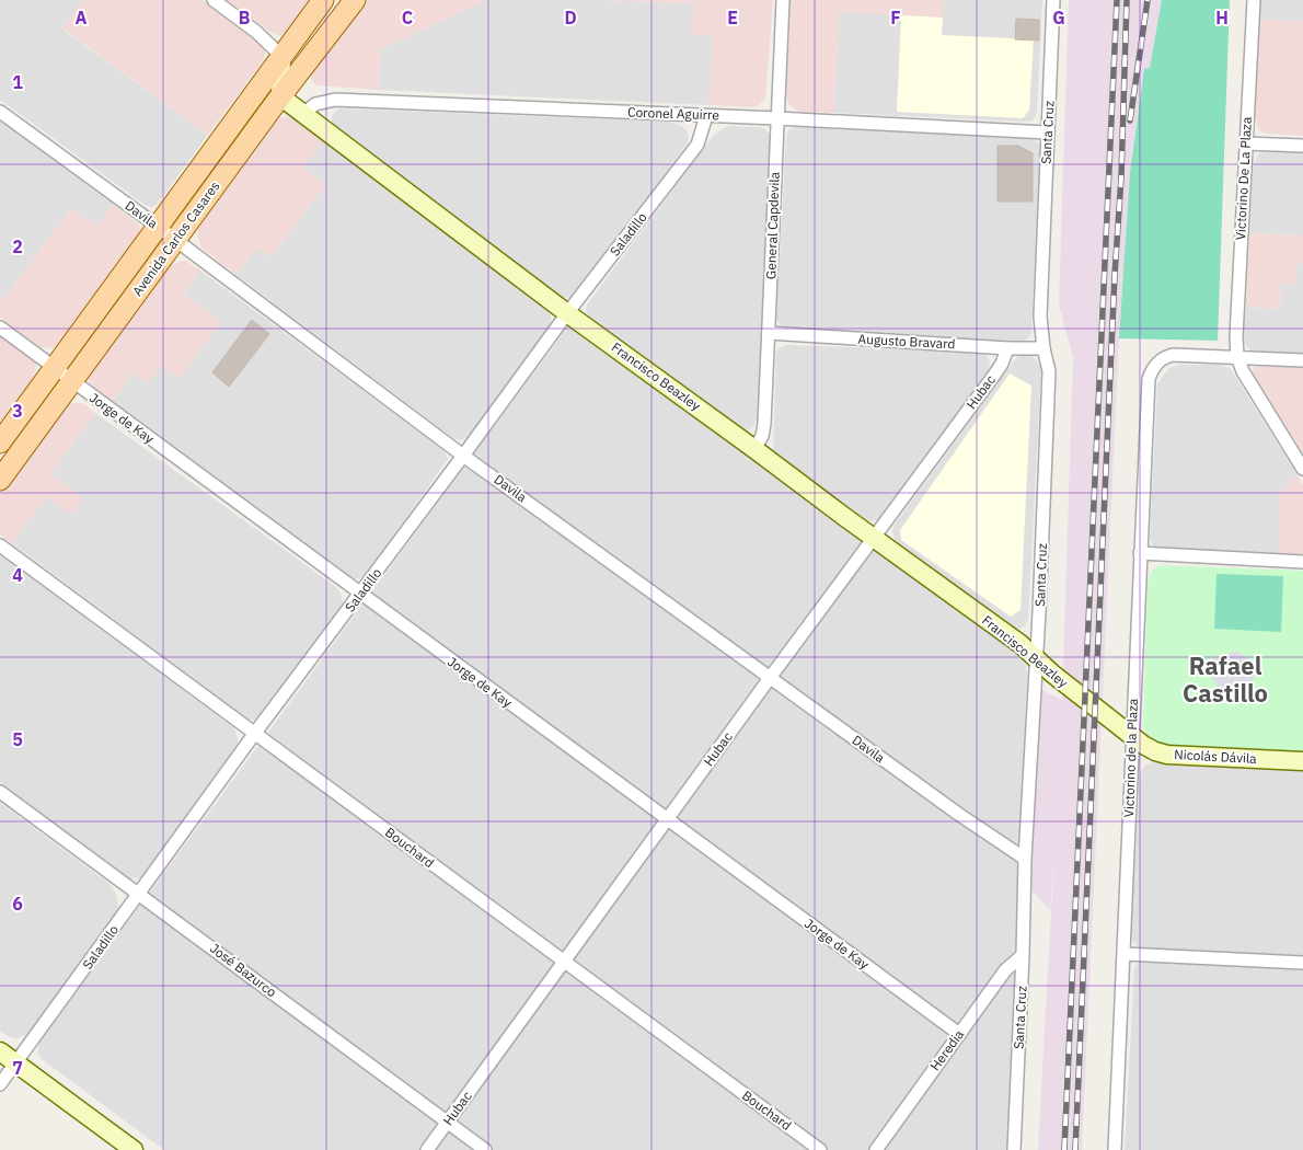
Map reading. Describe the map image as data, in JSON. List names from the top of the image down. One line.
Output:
{"streets":{"main road":["Avenida Carlos Casares"],"street":["Coronel Aguirre","Santa Cruz","Victorino De La Plaza","Davila","General Capdevila","Saladillo","Augusto Bravard","Francisco Beazley","Hubac","Jorge de Kay","Nicolás Dávila","Victorino de la Plaza","Bouchard","José Bazurco","Heredia"]},"crossings":[["Coronel Aguirre","Santa Cruz"],["Coronel Aguirre","General Capdevila"],["Coronel Aguirre","Saladillo"],["Coronel Aguirre","Francisco Beazley"],["Santa Cruz","Davila"],["Santa Cruz","Augusto Bravard"],["Santa Cruz","Francisco Beazley"],["Santa Cruz","Heredia"],["Victorino De La Plaza","Victorino de la Plaza"],["Davila","Saladillo"],["Davila","Avenida Carlos Casares"],["Davila","Hubac"],["General Capdevila","Augusto Bravard"],["General Capdevila","Francisco Beazley"],["Saladillo","Francisco Beazley"],["Saladillo","Jorge de Kay"],["Saladillo","Bouchard"],["Saladillo","José Bazurco"],["Avenida Carlos Casares","Francisco Beazley"],["Avenida Carlos Casares","Jorge de Kay"],["Augusto Bravard","Hubac"],["Francisco Beazley","Hubac"],["Francisco Beazley","Nicolás Dávila"],["Francisco Beazley","Victorino de la Plaza"],["Hubac","Jorge de Kay"],["Hubac","Bouchard"],["Hubac","José Bazurco"],["Jorge de Kay","Heredia"],["Nicolás Dávila","Victorino de la Plaza"]],"districts":["Rafael Castillo"],"grid":{"columns":["A","B","C","D","E","F","G","H"],"rows":["1","2","3","4","5","6","7"]}}
